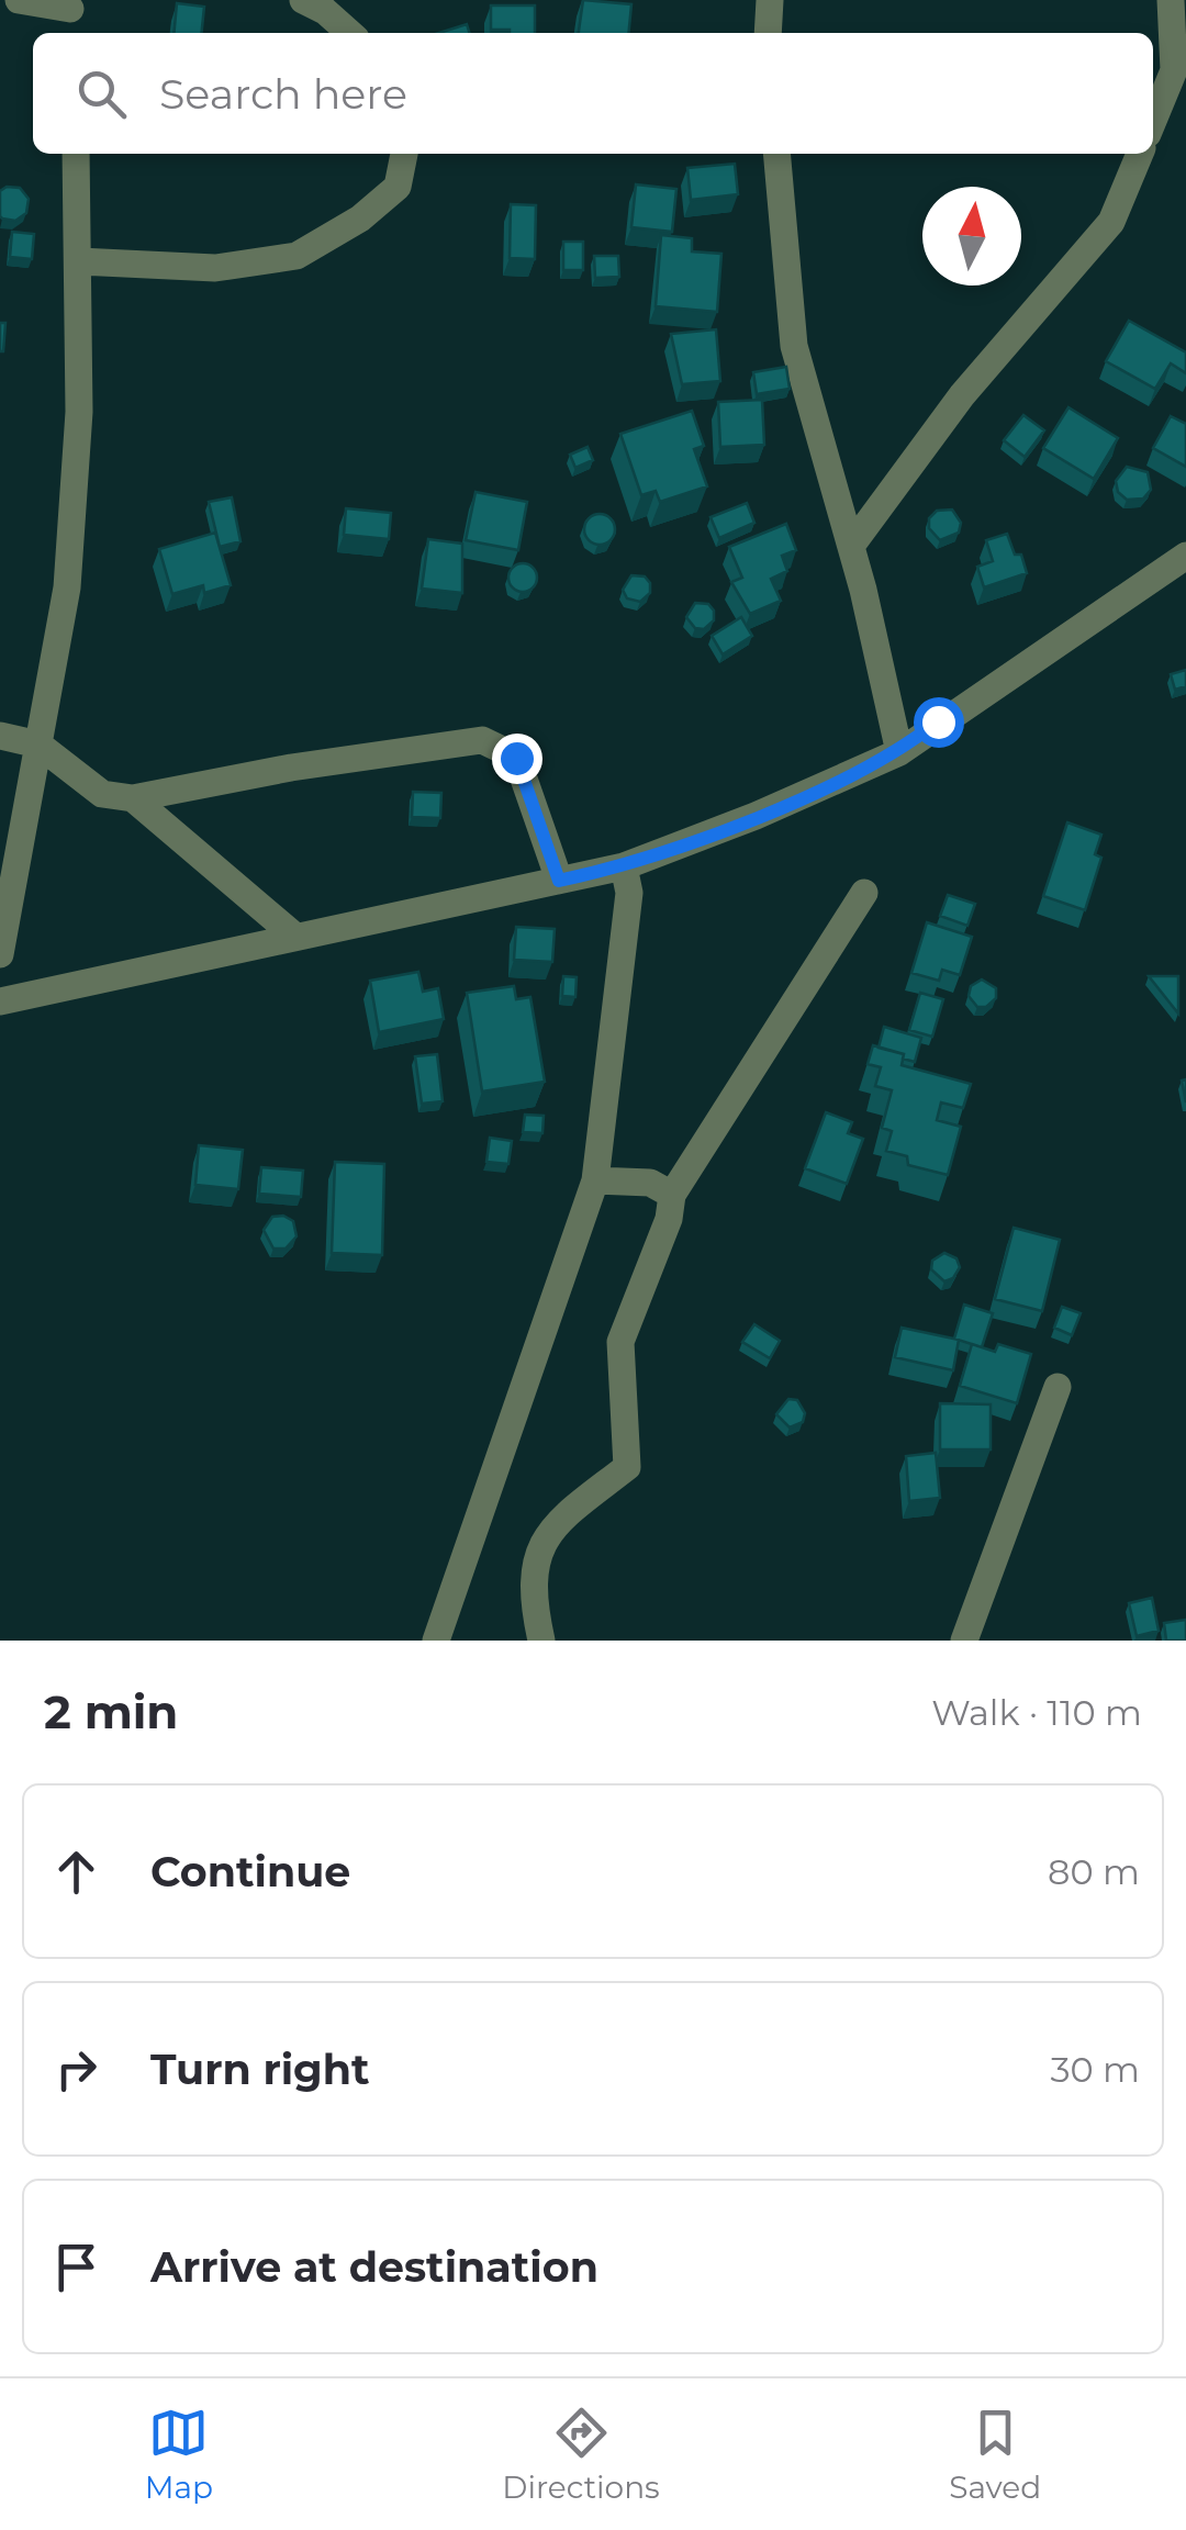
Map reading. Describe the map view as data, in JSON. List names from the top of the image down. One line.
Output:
{"north":"top","page":{"search":"Search here","heading":["2 min","Walk · 110 m"],"list":[["Continue","80 m"],["Turn right","30 m"],"Arrive at destination"],"nav":["Map","Directions","Saved"]}}
